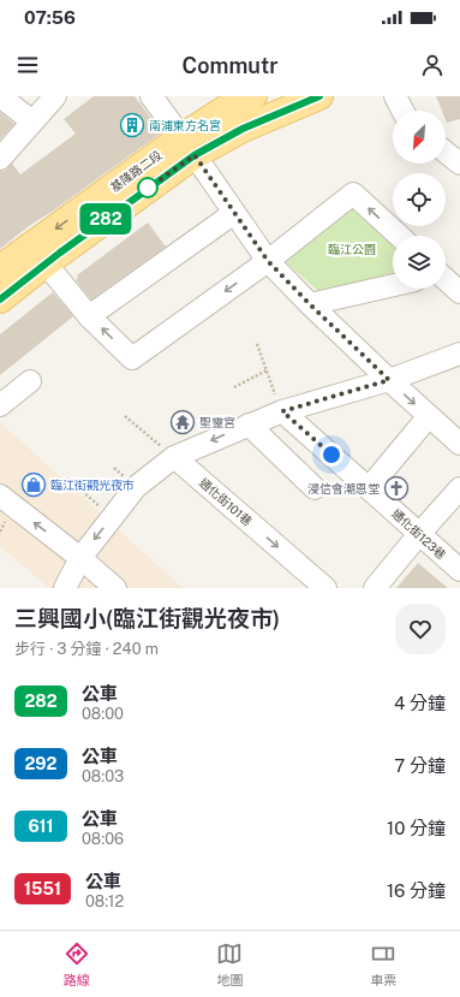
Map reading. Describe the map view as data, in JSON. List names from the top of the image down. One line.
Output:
{"streets":{"main road":["基隆路二段"],"street":["通化街101巷","通化街123巷"]},"parks":["臨江公園"],"places":{"building":["南浦東方名宮"],"temple":["聖靈宮"],"shop":["臨江街觀光夜市"],"church":["浸信會潮恩堂"]},"lines":["bus line 282"],"north":"bottom left","page":{"status":"07:56","header":"Commutr","on_map":"282","heading":["三興國小(臨江街觀光夜市)","步行 · 3 分鐘 · 240 m"],"list":[{"mark":"282","name":"公車","note":"08:00","value":"4 分鐘"},{"mark":"292","name":"公車","note":"08:03","value":"7 分鐘"},{"mark":"611","name":"公車","note":"08:06","value":"10 分鐘"},{"mark":"1551","name":"公車","note":"08:12","value":"16 分鐘"}],"tabs":["路線","地圖","車票"]}}
